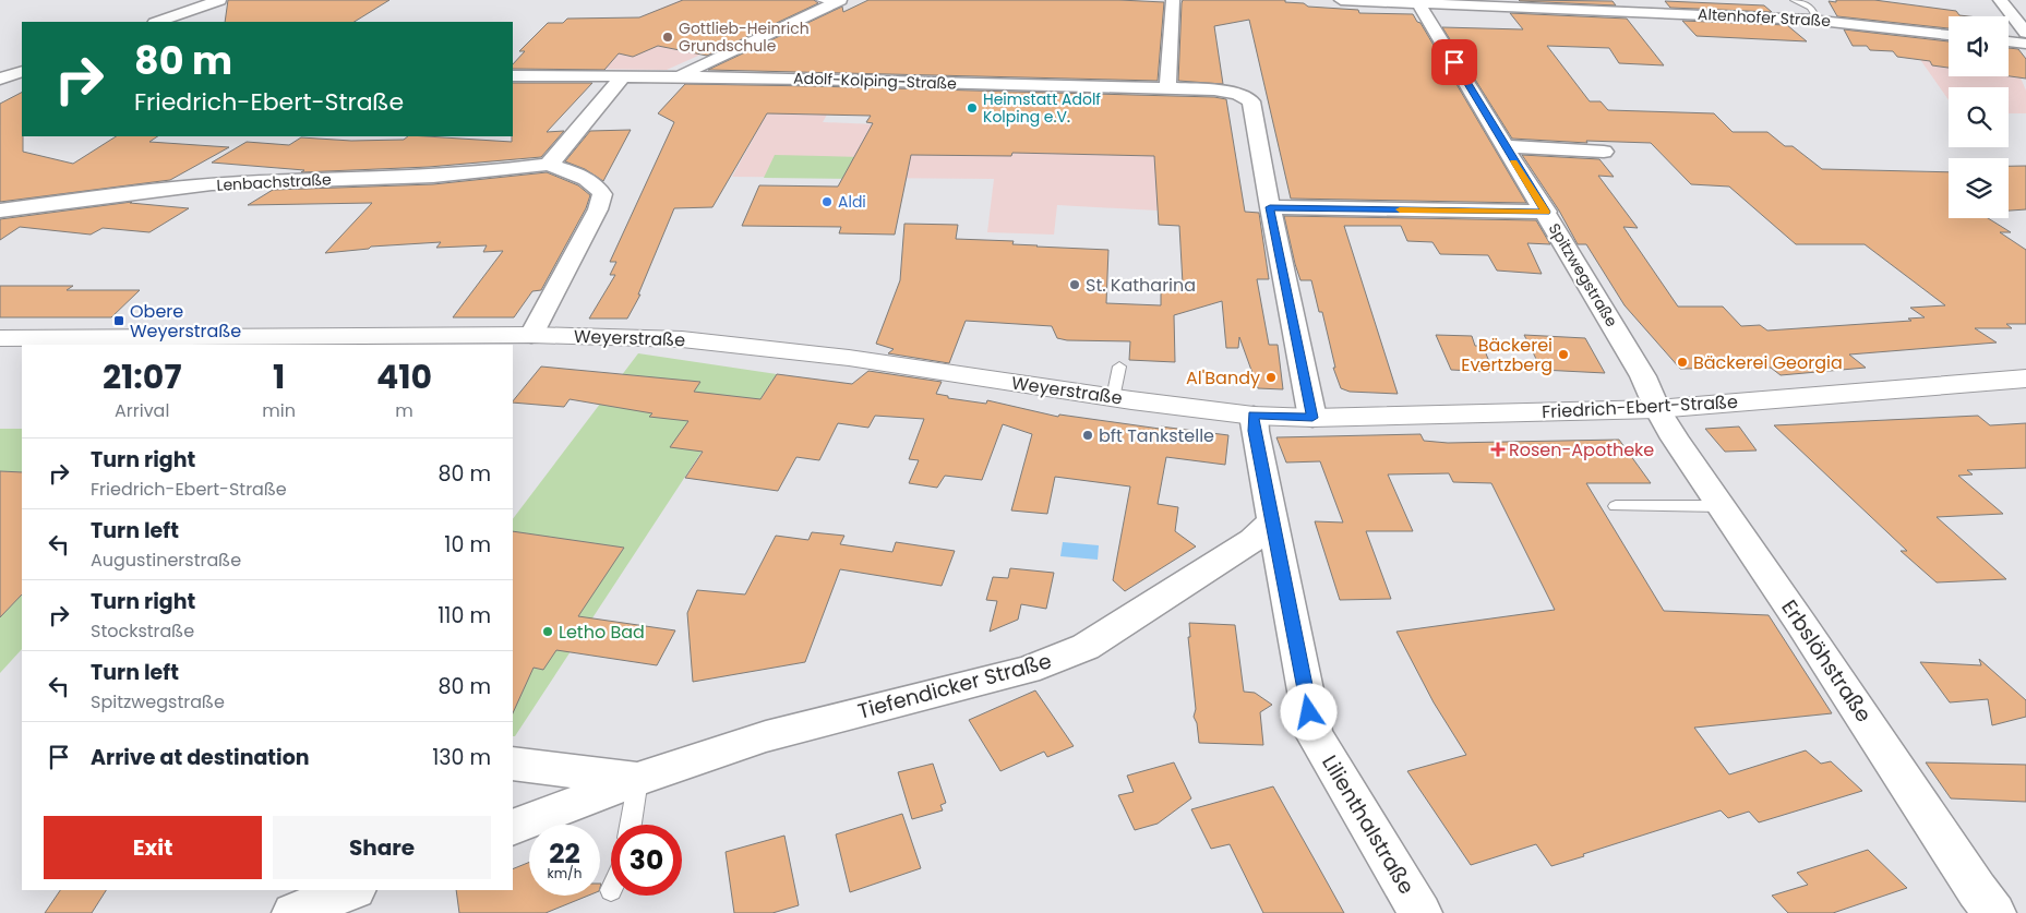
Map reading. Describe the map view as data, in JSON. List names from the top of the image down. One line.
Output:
{"streets":{"main road":["Weyerstraße","Friedrich-Ebert-Straße"],"street":["Altenhofer Straße","Adolf-Kolping-Straße","Lenbachstraße","Spitzwegstraße","Erbslöhstraße","Tiefendicker Straße","Lilienthalstraße"]},"crossings":[["Altenhofer Straße","Spitzwegstraße"],["Spitzwegstraße","Friedrich-Ebert-Straße"],["Spitzwegstraße","Erbslöhstraße"],["Weyerstraße","Friedrich-Ebert-Straße"],["Weyerstraße","Lilienthalstraße"],["Friedrich-Ebert-Straße","Erbslöhstraße"],["Friedrich-Ebert-Straße","Lilienthalstraße"],["Tiefendicker Straße","Lilienthalstraße"]],"places":{"other":["Gottlieb-Heinrich Grundschule","Heimstatt Adolf Kolping e.V.","Aldi","St. Katharina","Bäckerei Evertzberg","Bäckerei Georgia","Al'Bandy","bft Tankstelle","Letho Bad"],"transit":["Obere Weyerstraße"],"health":["Rosen-Apotheke"]},"page":{"turn":["80 m","Friedrich-Ebert-Straße"],"eta":["21:07","Arrival","1","min","410","m"],"list":[{"name":"Turn right","note":"Friedrich-Ebert-Straße","value":"80 m"},{"name":"Turn left","note":"Augustinerstraße","value":"10 m"},{"name":"Turn right","note":"Stockstraße","value":"110 m"},{"name":"Turn left","note":"Spitzwegstraße","value":"80 m"},{"name":"Arrive at destination","value":"130 m"}],"buttons":["Exit","Share"],"speed":"22 km/h","limit":"30"}}
